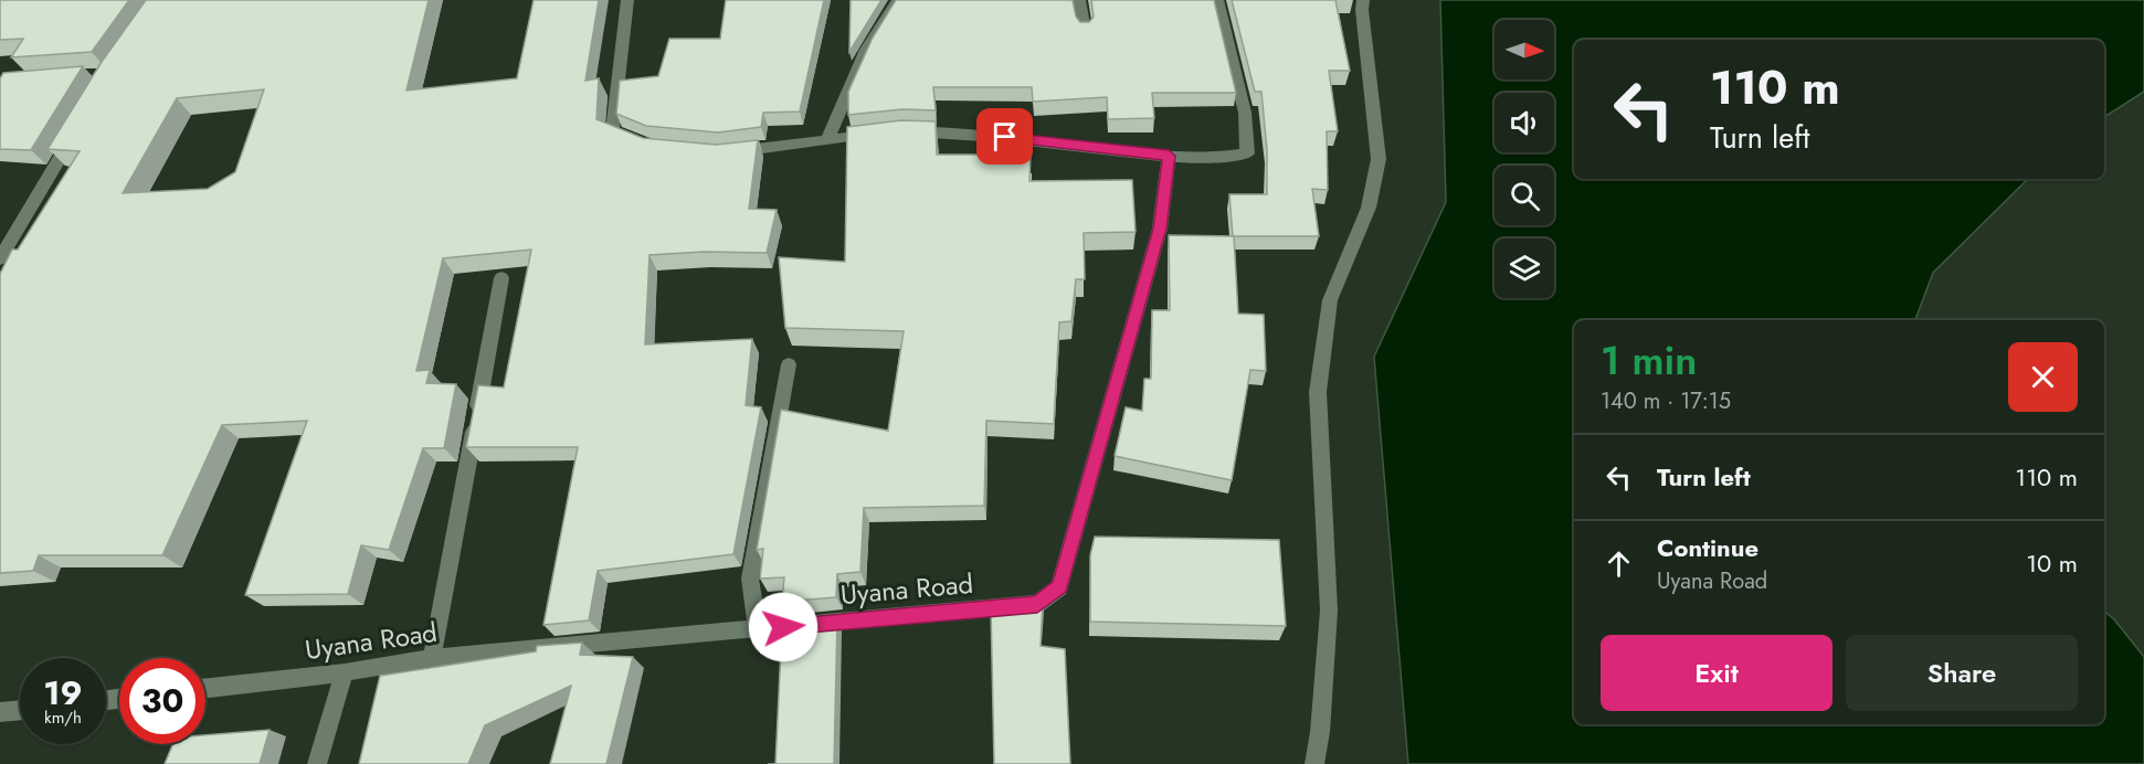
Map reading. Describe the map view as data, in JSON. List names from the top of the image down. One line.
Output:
{"streets":{"street":["Uyana Road"]},"north":"right","page":{"turn":["110 m","Turn left"],"heading":["1 min","140 m · 17:15"],"list":[{"name":"Turn left","value":"110 m"},{"name":"Continue","note":"Uyana Road","value":"10 m"}],"buttons":["Exit","Share"],"speed":"19 km/h","limit":"30"}}
